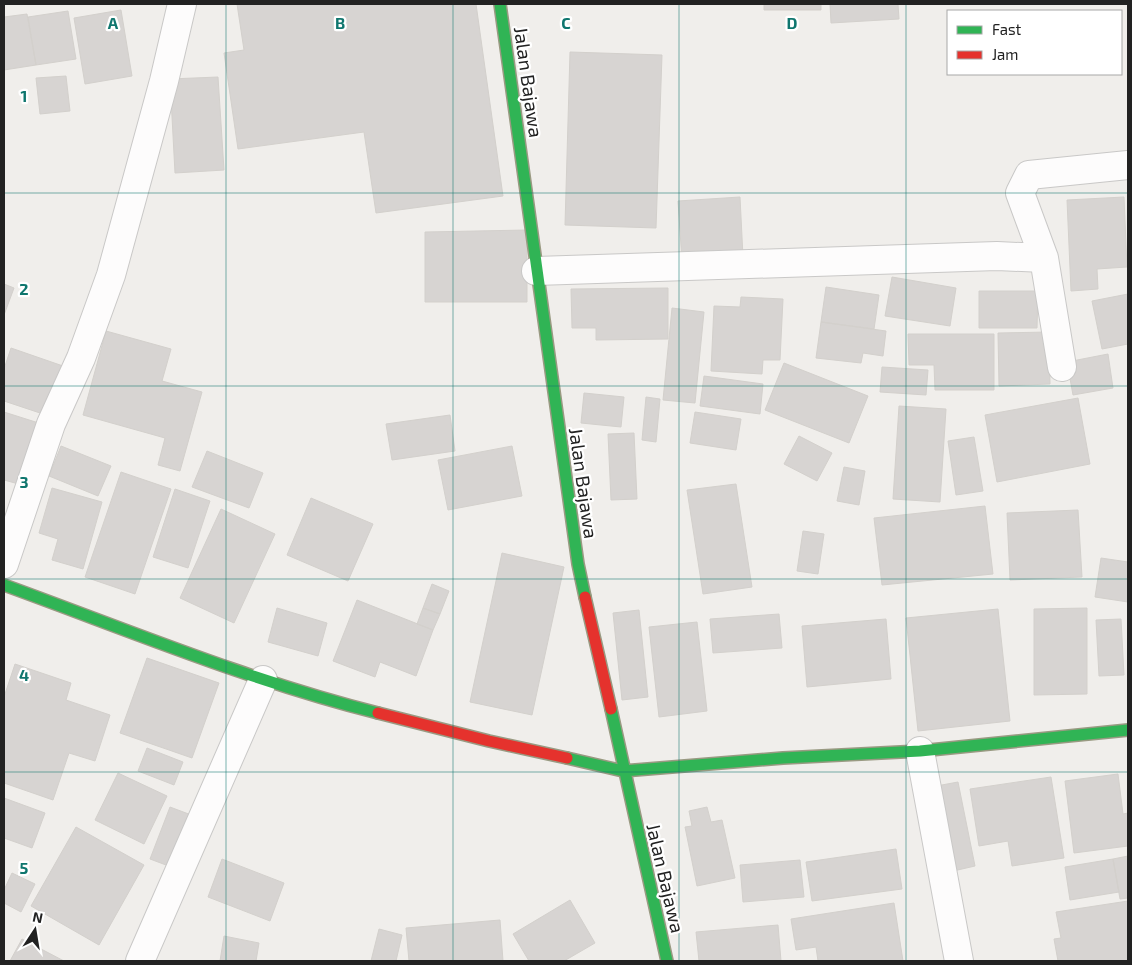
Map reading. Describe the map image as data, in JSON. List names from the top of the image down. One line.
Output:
{"streets":{"street":["Jalan Bajawa"]},"legend":["Fast","Jam"],"north":"top","grid":{"columns":["A","B","C","D"],"rows":["1","2","3","4","5"]}}
